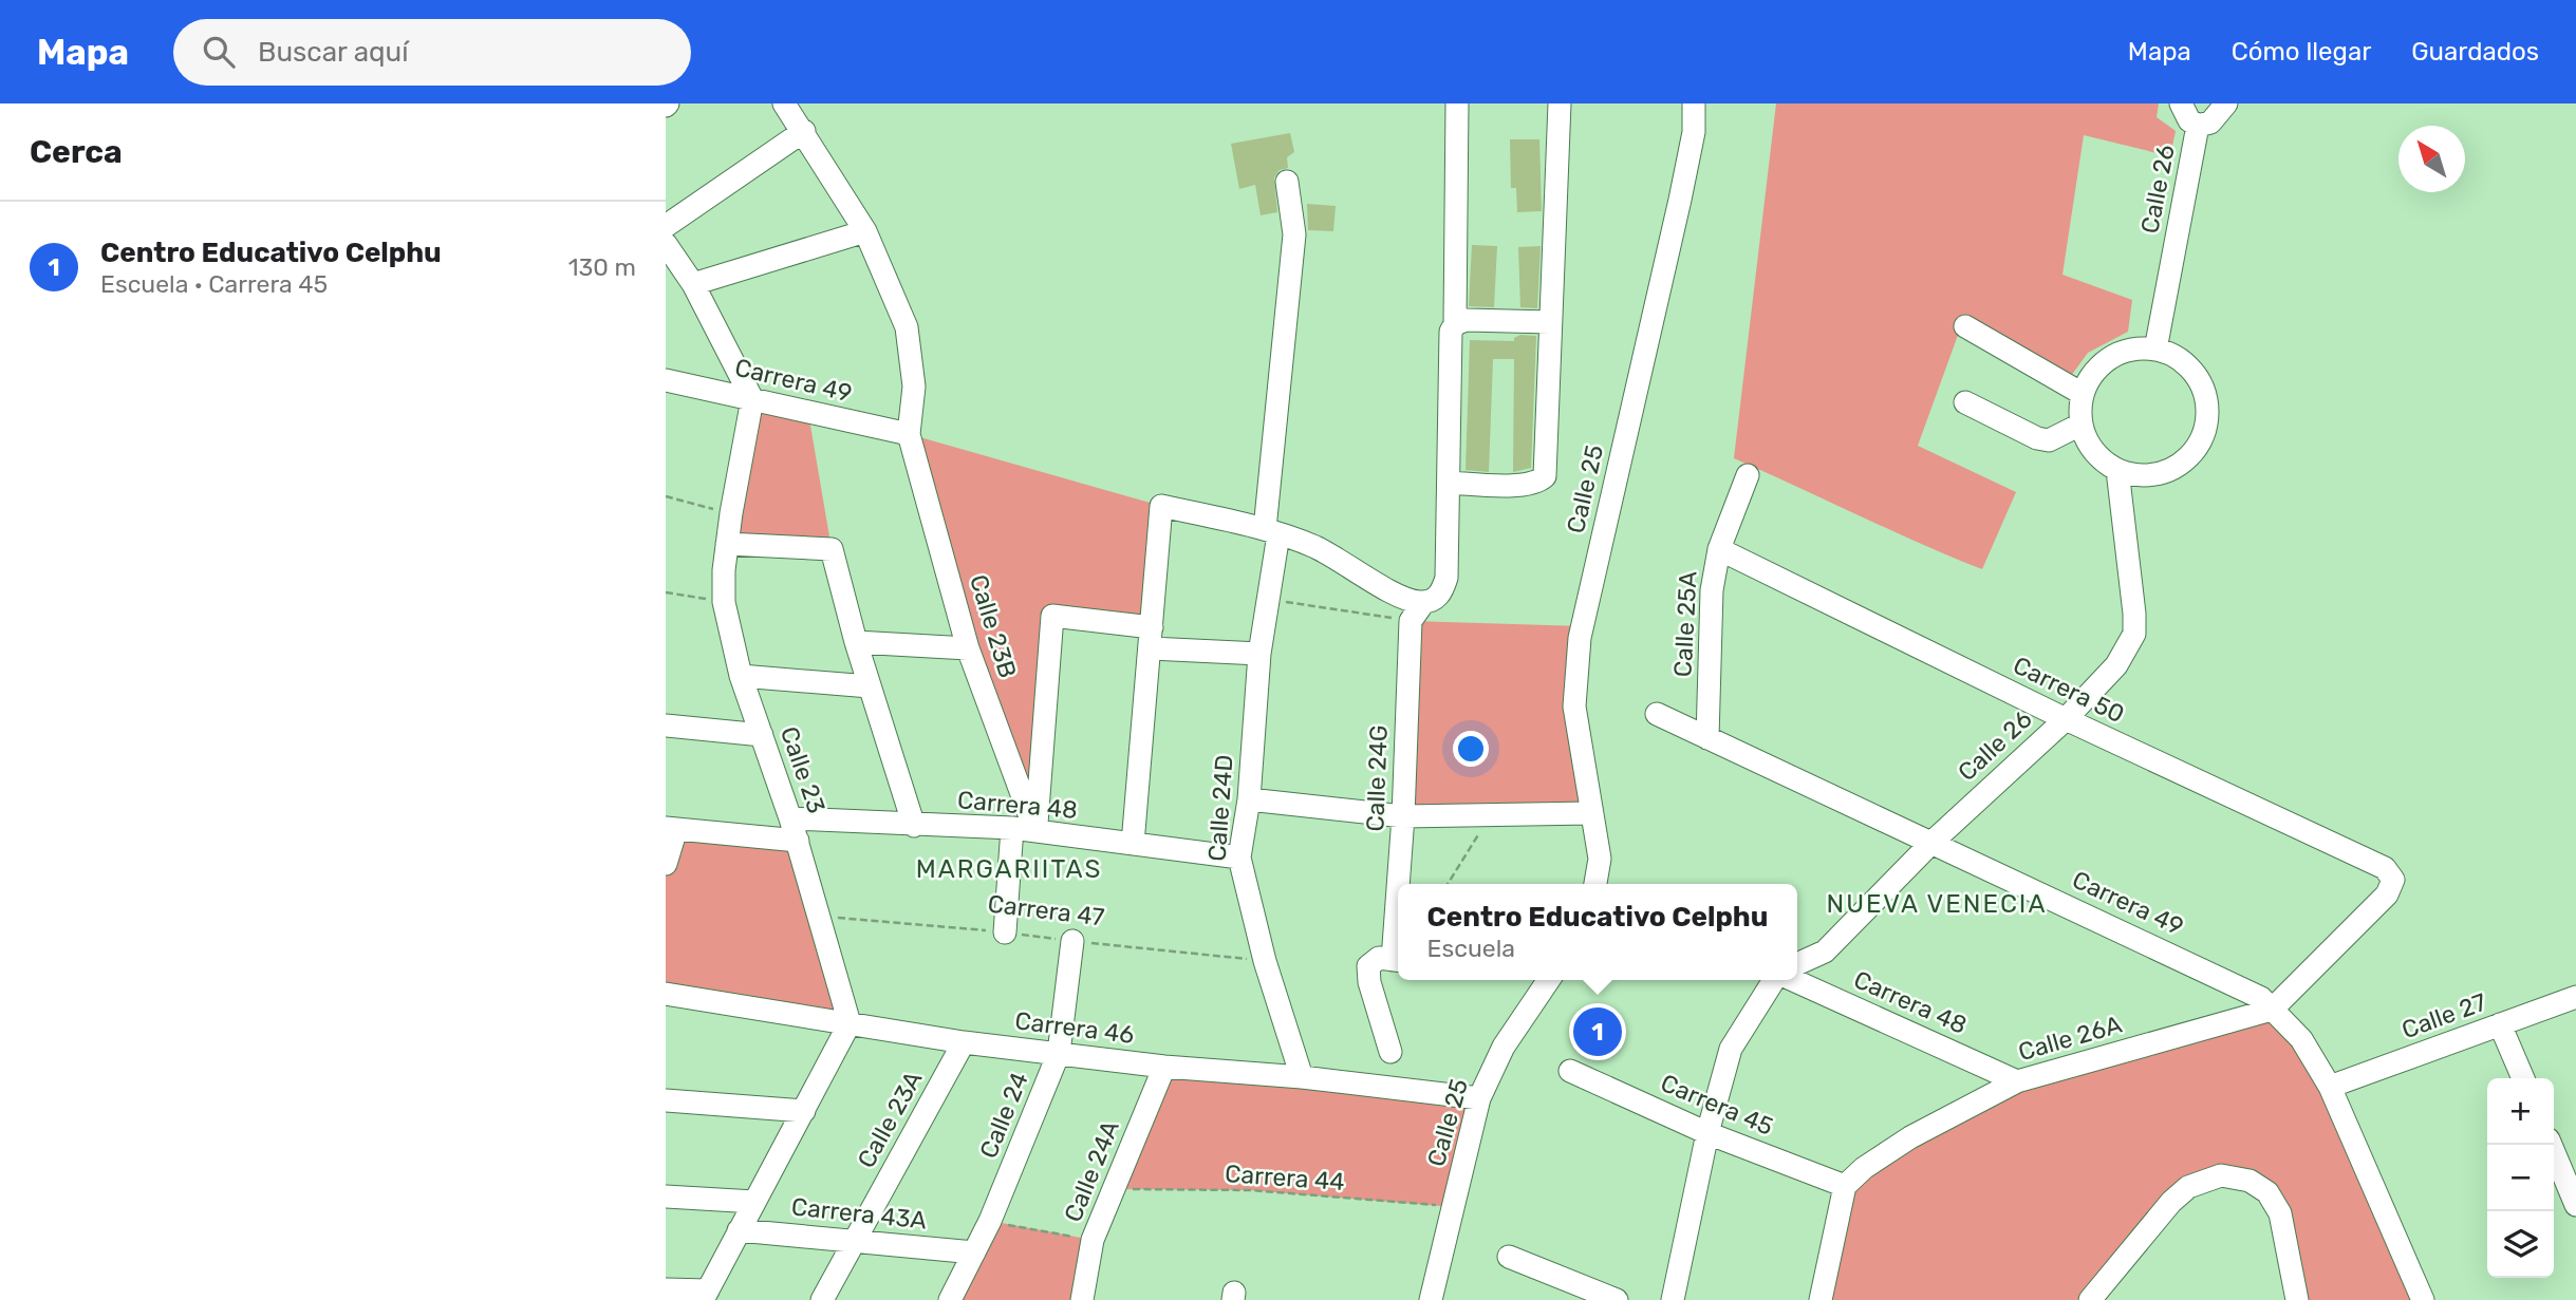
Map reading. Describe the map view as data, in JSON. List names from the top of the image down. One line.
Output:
{"streets":{"street":["Calle 26","Carrera 49","Calle 25","Calle 25A","Calle 23B","Carrera 50","Calle 23","Calle 24G","Carrera 48","Calle 24D","Calle 27","Carrera 46","Calle 26A","Carrera 45","Calle 24","Calle 23A","Calle 24A","Carrera 43A"],"path":["Carrera 47","Carrera 44"]},"crossings":[["Calle 26","Carrera 49"],["Calle 26","Carrera 50"],["Carrera 49","Calle 25A"],["Carrera 49","Calle 23B"],["Carrera 49","Calle 23"],["Carrera 49","Calle 27"],["Carrera 49","Calle 26A"],["Calle 25","Carrera 46"],["Calle 25","Carrera 44"],["Calle 25A","Carrera 50"],["Calle 23B","Carrera 48"],["Carrera 50","Calle 26A"],["Calle 23","Carrera 48"],["Calle 23","Carrera 47"],["Calle 23","Carrera 46"],["Carrera 48","Calle 24D"],["Carrera 48","Calle 26A"],["Calle 24D","Carrera 47"],["Calle 24D","Carrera 46"],["Carrera 47","Calle 24"],["Carrera 46","Calle 24"],["Carrera 46","Calle 23A"],["Carrera 46","Calle 24A"],["Calle 26A","Carrera 45"],["Calle 24","Carrera 43A"],["Calle 23A","Carrera 43A"],["Calle 24A","Carrera 44"]],"districts":["MARGARIITAS","NUEVA VENECIA"],"north":"top left","page":{"header":"Mapa","search":"Buscar aquí","nav":["Mapa","Cómo llegar","Guardados"],"heading":"Cerca","list":[{"mark":"1","name":"Centro Educativo Celphu","note":"Escuela · Carrera 45","value":"130 m"}],"popup":["Centro Educativo Celphu","Escuela"],"pins":"1","map_buttons":["+","−"]}}
